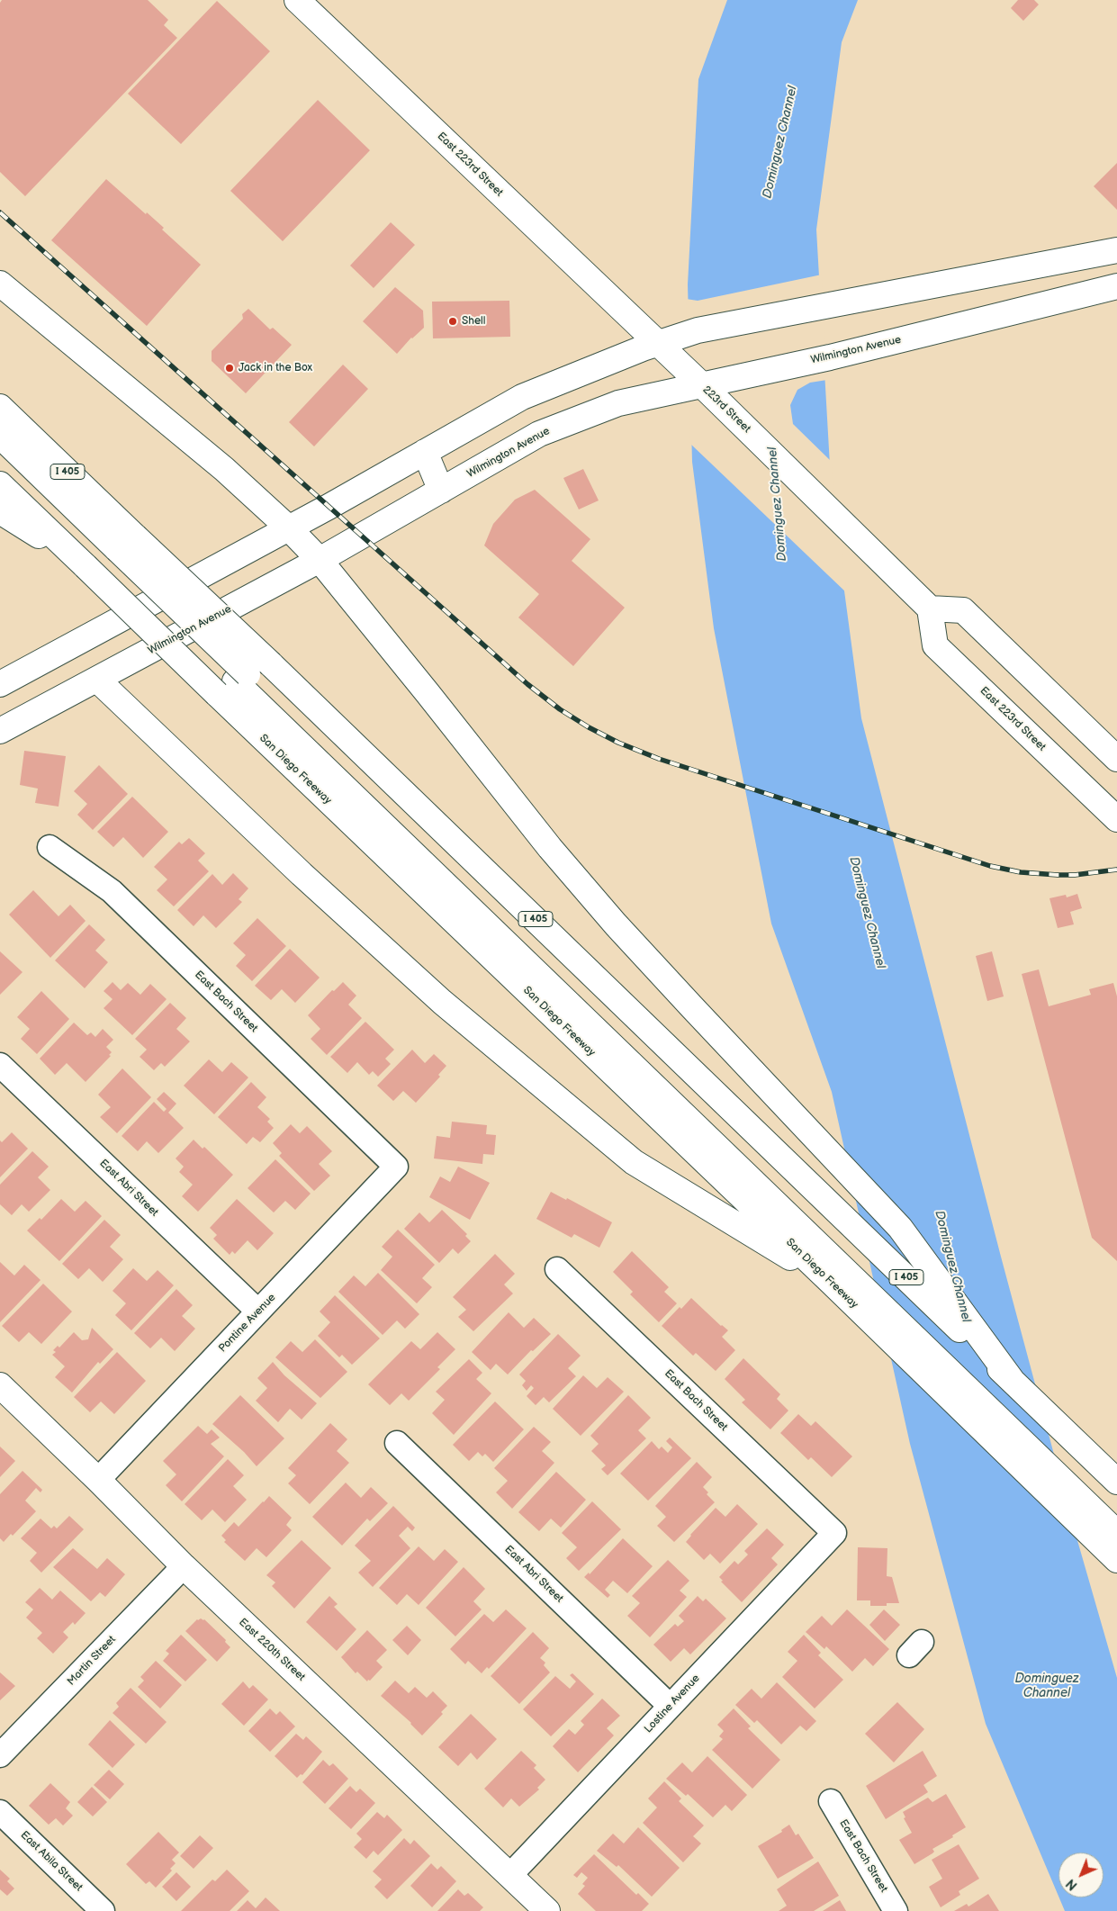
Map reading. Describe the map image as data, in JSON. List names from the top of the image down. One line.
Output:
{"streets":{"main road":["East 223rd Street","Wilmington Avenue","223rd Street","I 405","San Diego Freeway","East 220th Street"],"street":["East Bach Street","East Abri Street","Pontine Avenue","Martin Street","Lostine Avenue","East Abila Street"]},"crossings":[["East 223rd Street","223rd Street"],["Wilmington Avenue","223rd Street"],["East Bach Street","Pontine Avenue"],["East Bach Street","Lostine Avenue"],["East Abri Street","Pontine Avenue"],["East Abri Street","Lostine Avenue"],["Pontine Avenue","East 220th Street"],["East 220th Street","Martin Street"],["East 220th Street","Lostine Avenue"]],"water":["Dominguez Channel"],"places":["Shell","Jack in the Box"],"north":"bottom left"}
